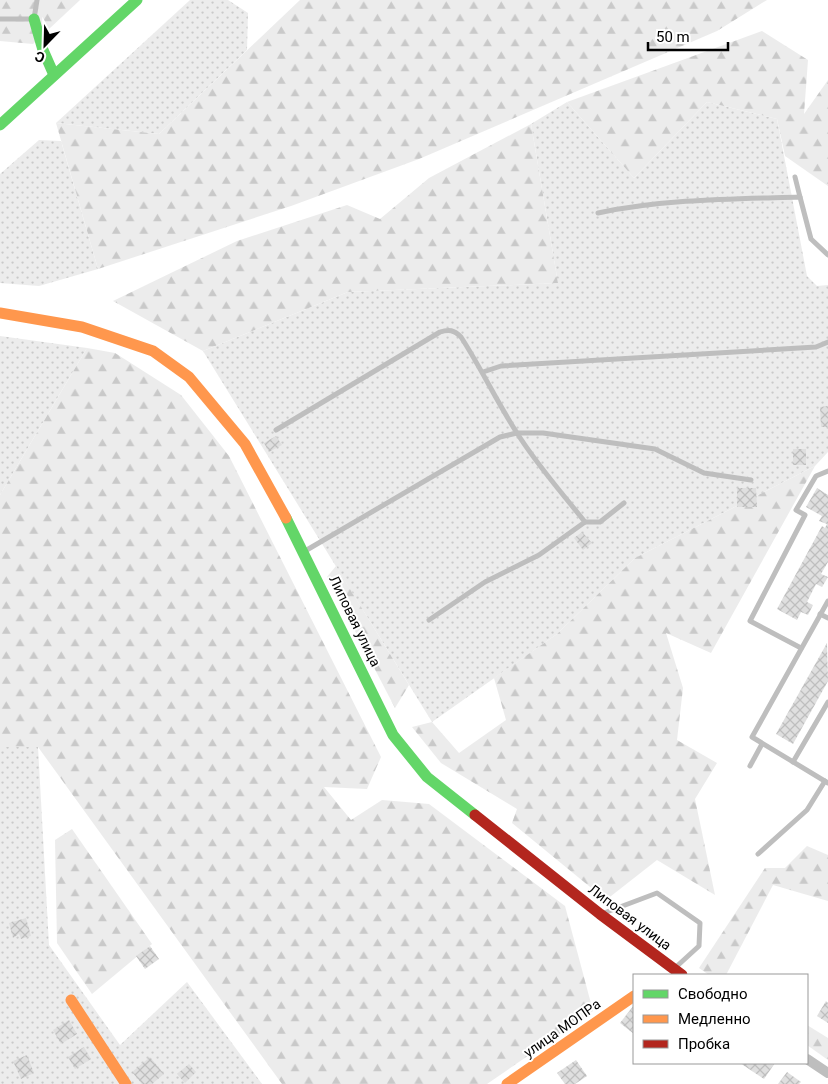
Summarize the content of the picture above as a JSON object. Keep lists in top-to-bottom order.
{
  "streets": {
    "street": ["Липовая улица", "улица МОПРа"]
  },
  "legend": ["Свободно", "Медленно", "Пробка"],
  "scale_bar": "50 m",
  "north": "bottom left"
}
